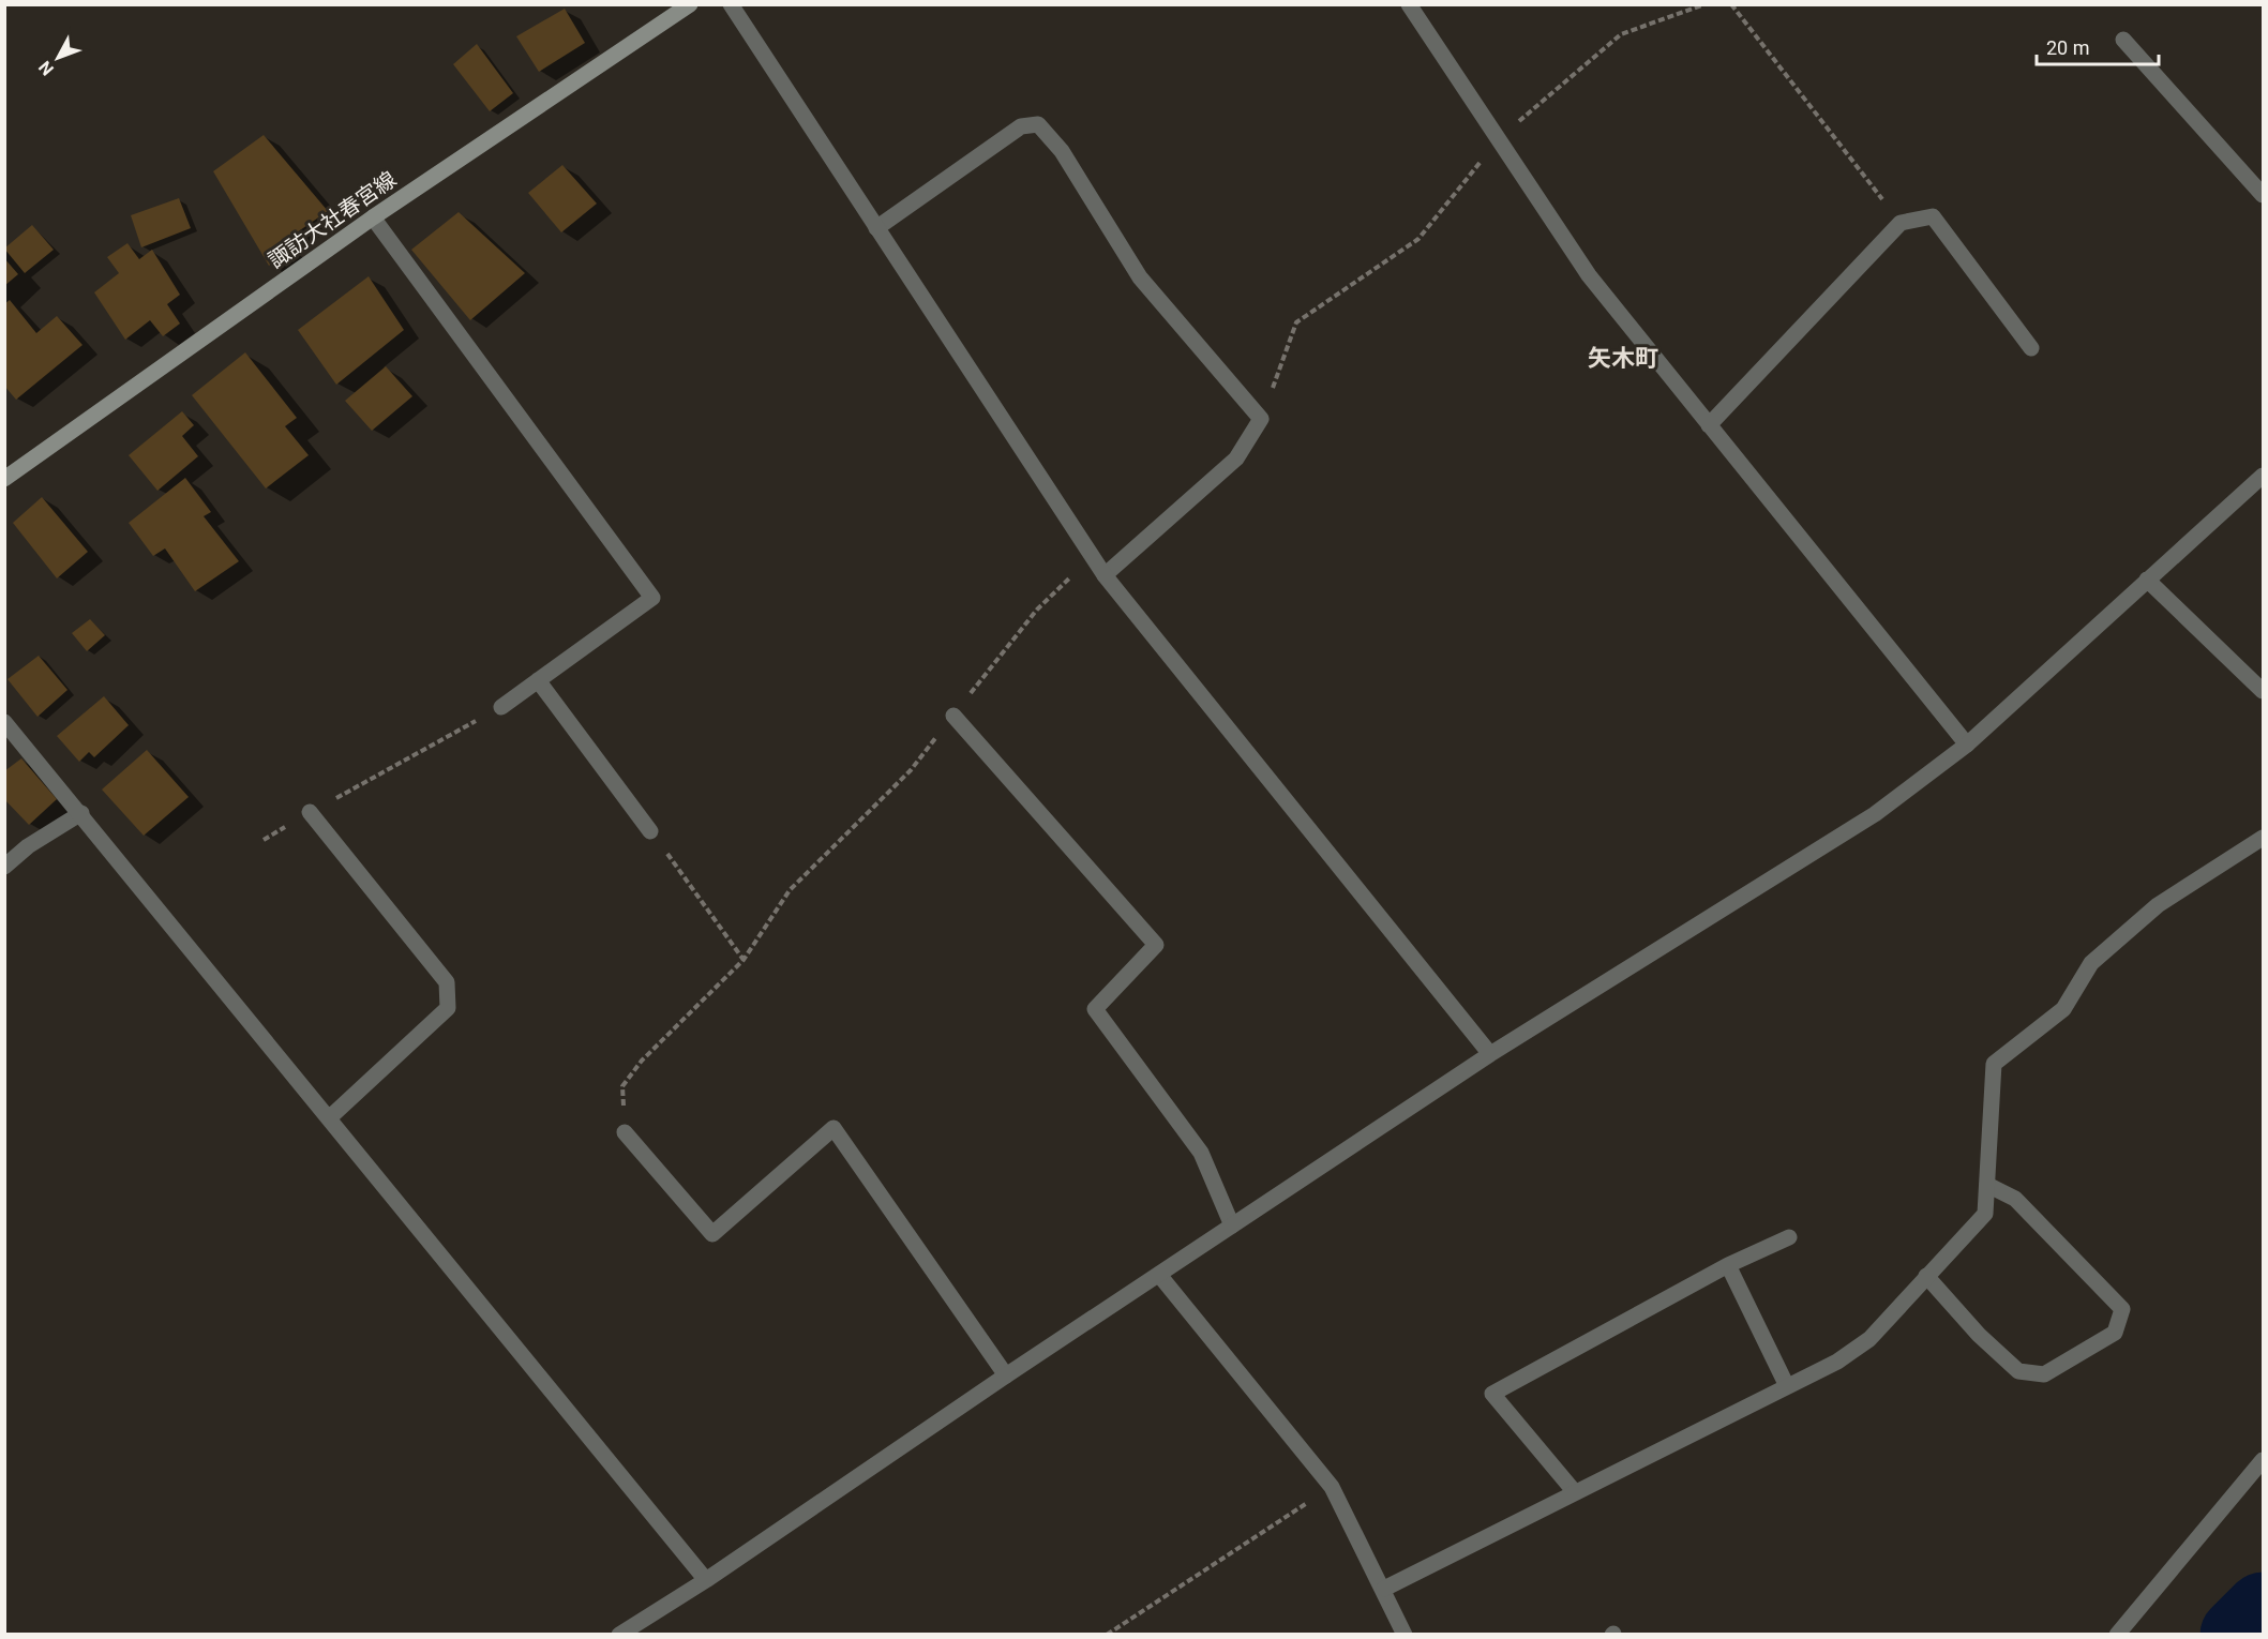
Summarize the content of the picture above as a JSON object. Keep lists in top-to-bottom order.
{
  "streets": {
    "main road": ["諏訪大社春宮線"]
  },
  "districts": ["矢木町"],
  "scale_bar": "20 m",
  "north": "bottom left"
}
